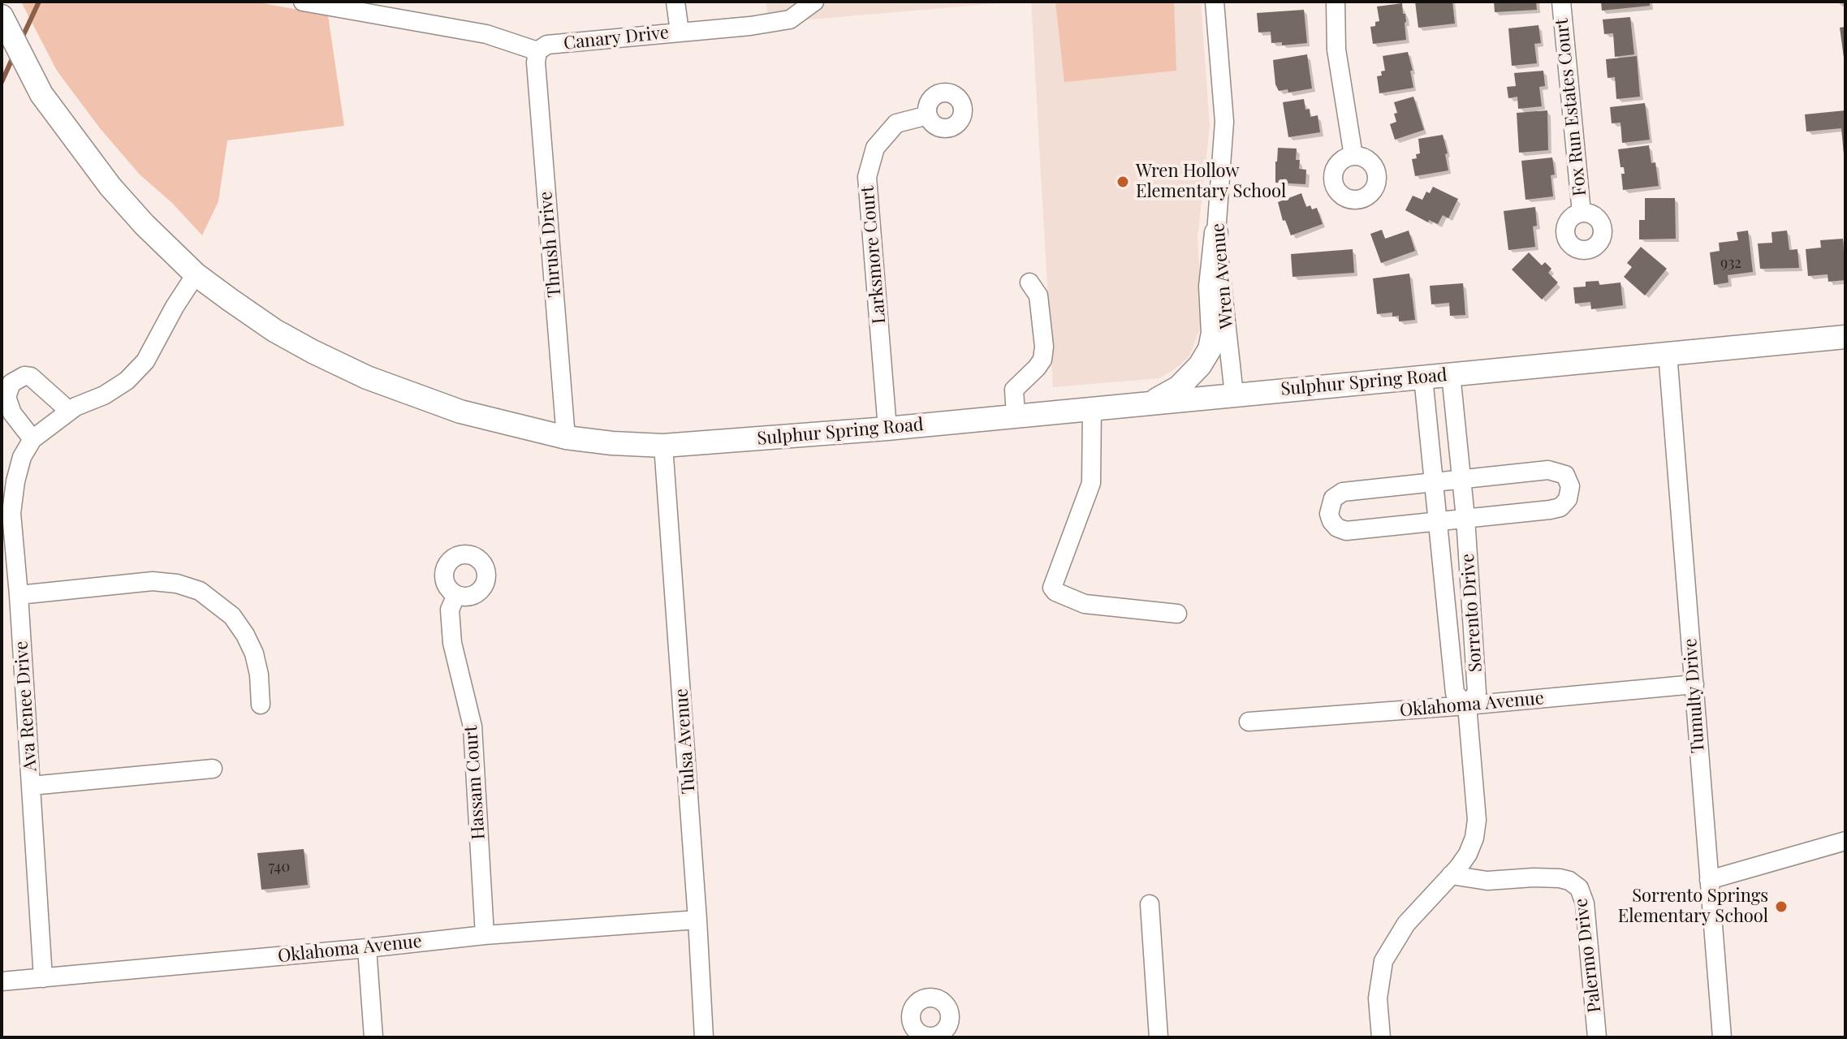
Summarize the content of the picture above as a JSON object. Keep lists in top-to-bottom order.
{
  "streets": {
    "main road": ["Sulphur Spring Road"],
    "street": [
      "Canary Drive",
      "Fox Run Estates Court",
      "Thrush Drive",
      "Larksmore Court",
      "Wren Avenue",
      "Sorrento Drive",
      "Tumulty Drive",
      "Oklahoma Avenue",
      "Ava Renee Drive",
      "Tulsa Avenue",
      "Hassam Court",
      "Palermo Drive"
    ]
  },
  "crossings": [
    ["Canary Drive", "Thrush Drive"],
    ["Thrush Drive", "Sulphur Spring Road"],
    ["Larksmore Court", "Sulphur Spring Road"],
    ["Wren Avenue", "Sulphur Spring Road"],
    ["Sulphur Spring Road", "Sorrento Drive"],
    ["Sulphur Spring Road", "Tumulty Drive"],
    ["Sulphur Spring Road", "Ava Renee Drive"],
    ["Sulphur Spring Road", "Tulsa Avenue"],
    ["Sorrento Drive", "Oklahoma Avenue"],
    ["Sorrento Drive", "Palermo Drive"],
    ["Tumulty Drive", "Oklahoma Avenue"],
    ["Oklahoma Avenue", "Ava Renee Drive"],
    ["Oklahoma Avenue", "Tulsa Avenue"],
    ["Oklahoma Avenue", "Hassam Court"]
  ],
  "places": ["Wren Hollow Elementary School", "Sorrento Springs Elementary School"],
  "house_numbers": ["932", "740"]
}
